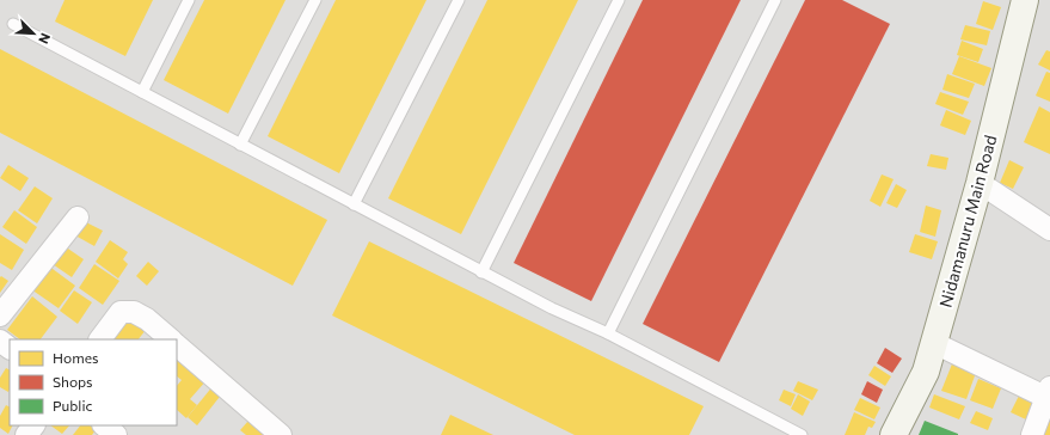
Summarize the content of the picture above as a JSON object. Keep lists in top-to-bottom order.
{
  "streets": {
    "main road": ["Nidamanuru Main Road"]
  },
  "legend": ["Homes", "Shops", "Public"],
  "north": "bottom right"
}
